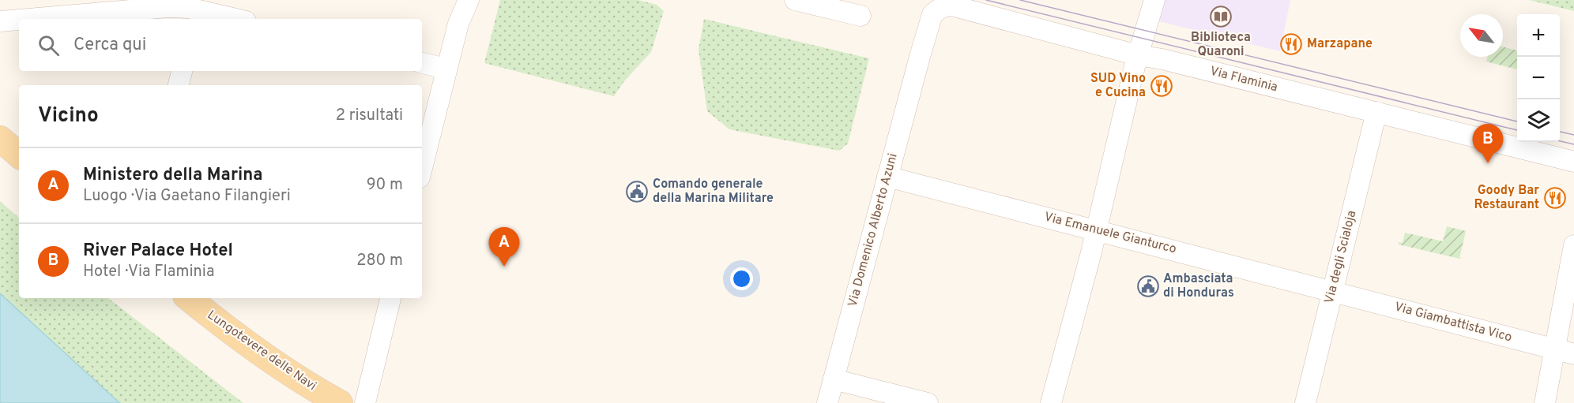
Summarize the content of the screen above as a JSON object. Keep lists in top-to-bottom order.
{
  "streets": {
    "main road": ["Lungotevere delle Navi"],
    "street": [
      "Via Flaminia",
      "Via Domenico Alberto Azuni",
      "Via Emanuele Gianturco",
      "Via degli Scialoja",
      "Via Giambattista Vico"
    ]
  },
  "crossings": [
    ["Via Flaminia", "Via Domenico Alberto Azuni"],
    ["Via Flaminia", "Via degli Scialoja"],
    ["Via Domenico Alberto Azuni", "Via Emanuele Gianturco"],
    ["Via Emanuele Gianturco", "Via degli Scialoja"],
    ["Via Emanuele Gianturco", "Via Giambattista Vico"],
    ["Via degli Scialoja", "Via Giambattista Vico"]
  ],
  "places": {
    "library": ["Biblioteca Quaroni"],
    "restaurant": ["Marzapane", "SUD Vino e Cucina", "Goody Bar Restaurant"],
    "public building": ["Comando generale della Marina Militare", "Ambasciata di Honduras"]
  },
  "north": "top left",
  "page": {
    "map_buttons": ["+", "−"],
    "search": "Cerca qui",
    "heading": ["Vicino", "2 risultati"],
    "pins": ["B", "A"],
    "list": [
      {
        "mark": "A",
        "name": "Ministero della Marina",
        "note": "Luogo · Via Gaetano Filangieri",
        "value": "90 m"
      },
      {
        "mark": "B",
        "name": "River Palace Hotel",
        "note": "Hotel · Via Flaminia",
        "value": "280 m"
      }
    ]
  }
}
